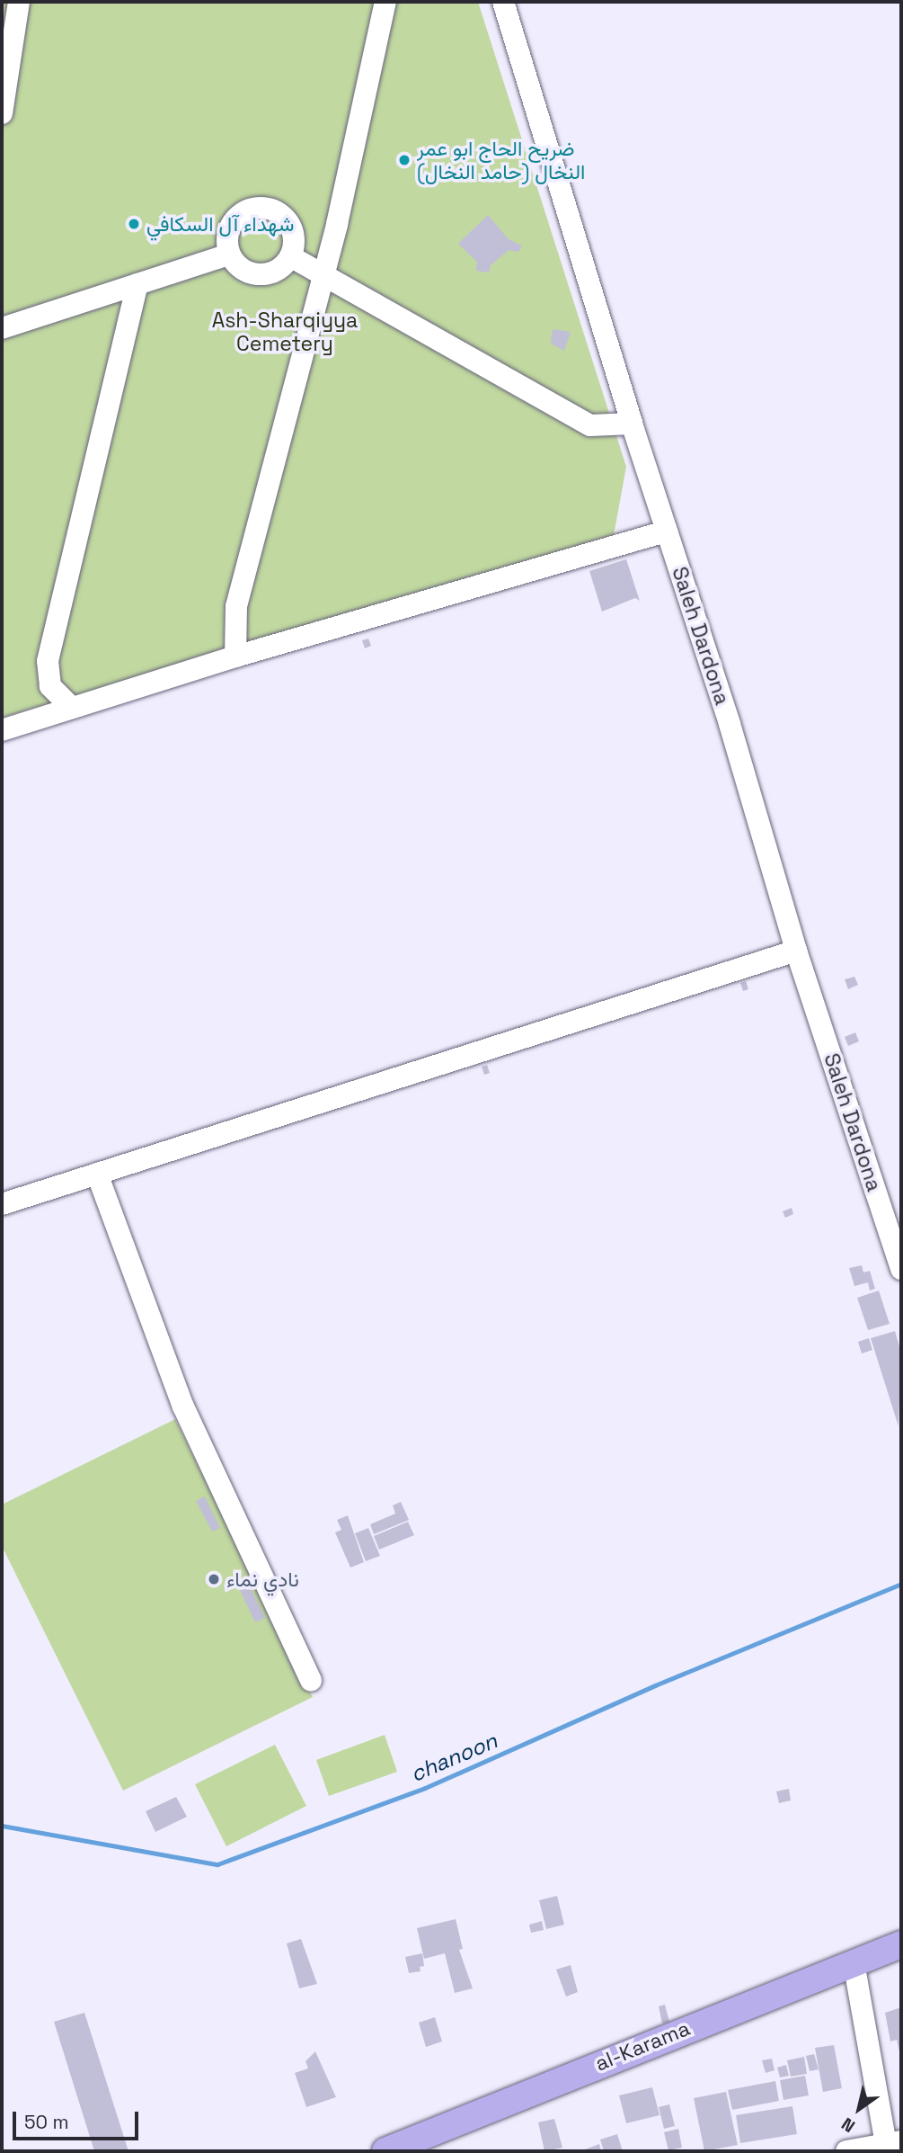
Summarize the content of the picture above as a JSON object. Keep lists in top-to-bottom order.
{
  "streets": {
    "main road": ["al-Karama"],
    "street": ["Saleh Dardona"]
  },
  "water": ["chanoon"],
  "parks": ["Ash-Sharqiyya Cemetery"],
  "places": ["ضريح الحاج ابو عمر النخال (حامد النخال)", "شهداء آل السكافي", "نادي نماء"],
  "scale_bar": "50 m",
  "north": "bottom left"
}
